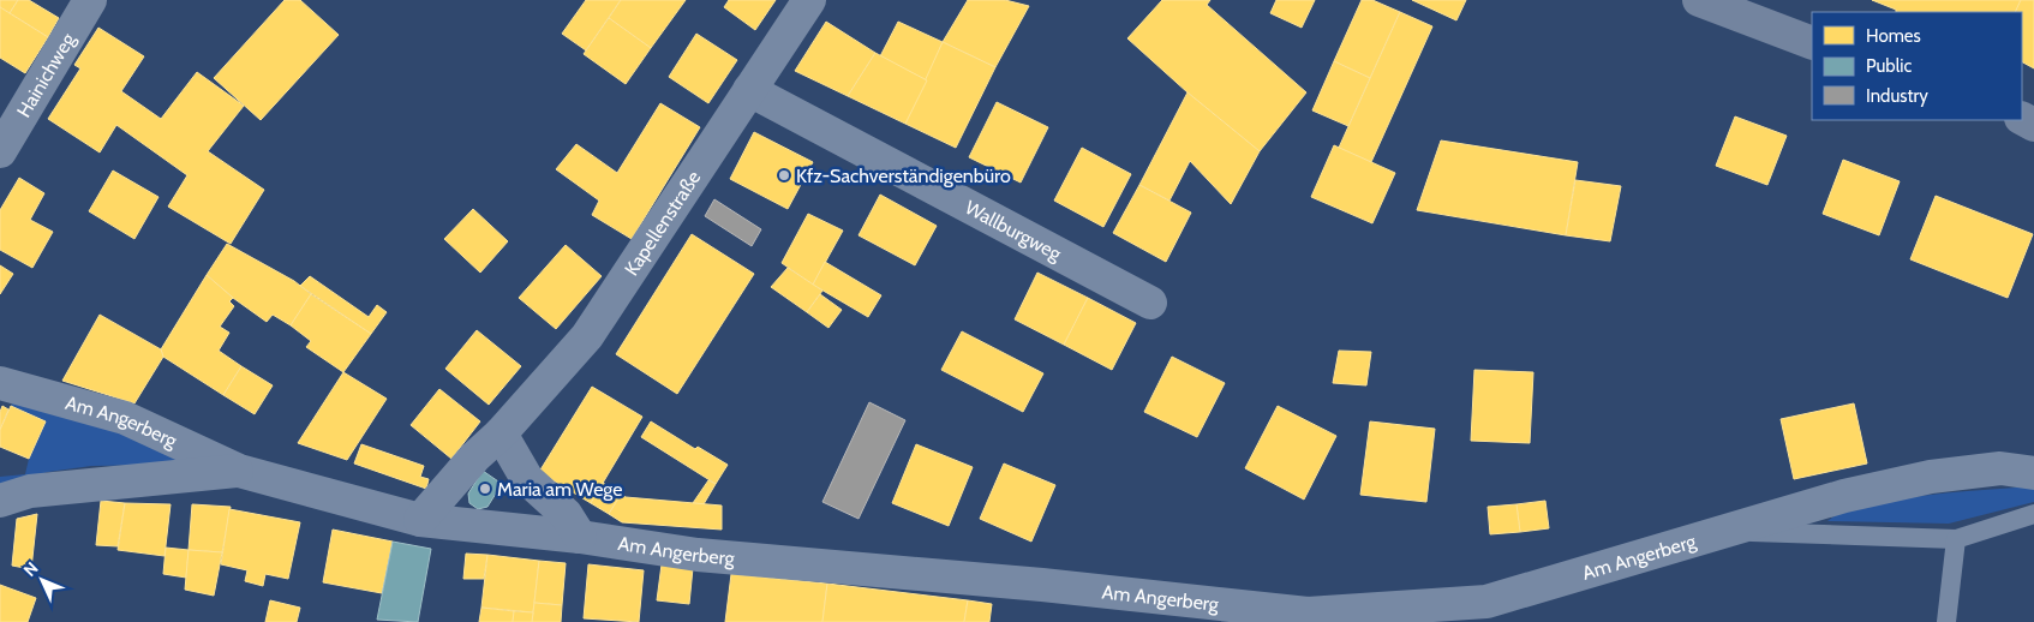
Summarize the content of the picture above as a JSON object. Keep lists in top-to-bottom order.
{
  "streets": {
    "street": [
      "Hainichweg",
      "Kapellenstraße",
      "Wallburgweg",
      "Am Angerberg"
    ]
  },
  "crossings": [
    ["Kapellenstraße", "Wallburgweg"],
    ["Kapellenstraße", "Am Angerberg"]
  ],
  "places": ["Kfz-Sachverständigenbüro", "Maria am Wege"],
  "legend": ["Homes", "Public", "Industry"],
  "north": "top left"
}
